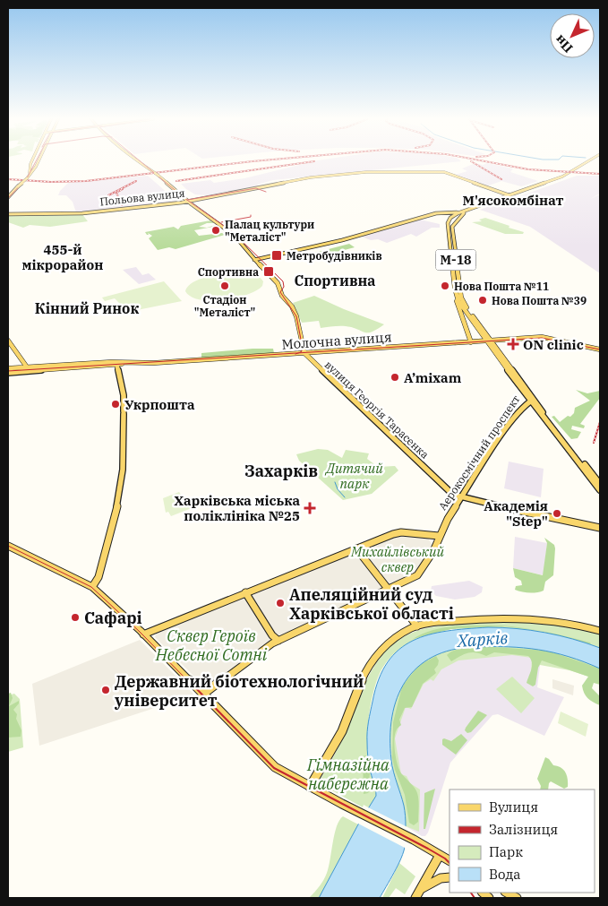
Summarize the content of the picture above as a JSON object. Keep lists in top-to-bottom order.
{
  "streets": {
    "main road": [
      "Польова вулиця",
      "М-18",
      "Молочна вулиця",
      "вулиця Георгія Тарасенка",
      "Аерокосмічний проспект"
    ]
  },
  "crossings": [
    ["Польова вулиця", "Аерокосмічний проспект"],
    ["М-18", "Аерокосмічний проспект"],
    ["Молочна вулиця", "вулиця Георгія Тарасенка"],
    ["Молочна вулиця", "Аерокосмічний проспект"],
    ["вулиця Георгія Тарасенка", "Аерокосмічний проспект"]
  ],
  "districts": [
    "М'ясокомбінат",
    "455-й мікрорайон",
    "Спортивна",
    "Кінний Ринок",
    "Захарків"
  ],
  "water": ["Харків"],
  "parks": [
    "Дитячий парк",
    "Михайлівський сквер",
    "Сквер Героїв Небесної Сотні",
    "Гімназійна набережна"
  ],
  "places": {
    "other": [
      "Палац культури \"Металіст\"",
      "Стадіон \"Металіст\"",
      "Нова Пошта №11",
      "Нова Пошта №39",
      "A’mixam",
      "Укрпошта",
      "Академія \"Step\"",
      "Апеляційний суд Харківської області",
      "Сафарі",
      "Державний біотехнологічний університет"
    ],
    "transit": ["Метробудівників", "Спортивна"],
    "health": ["ON clinic", "Харківська міська поліклініка №25"]
  },
  "legend": [
    "Вулиця",
    "Залізниця",
    "Парк",
    "Вода"
  ],
  "north": "bottom left"
}
